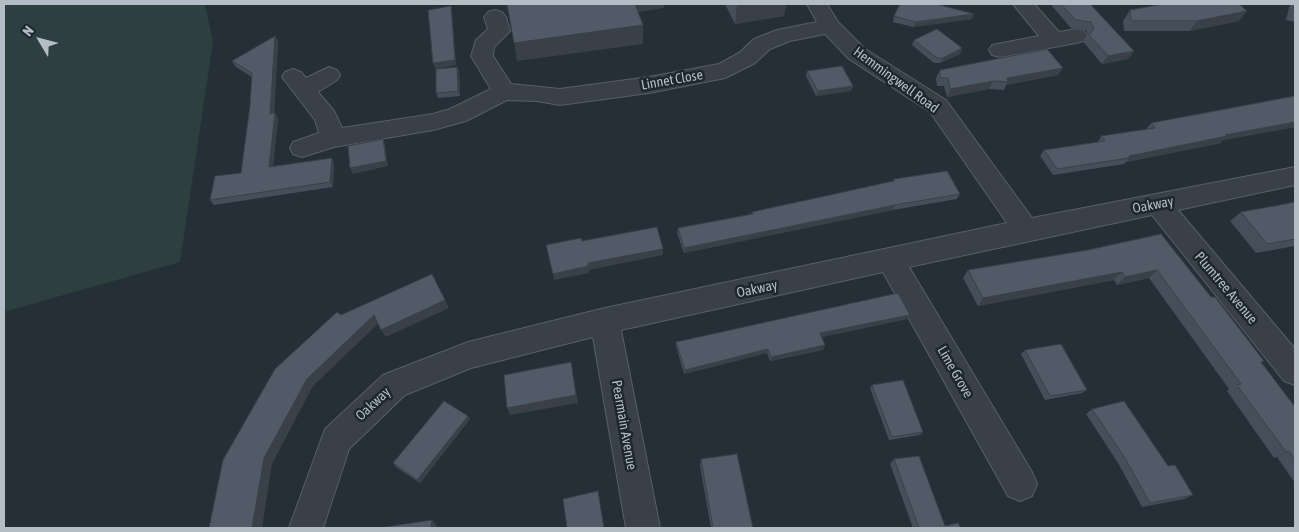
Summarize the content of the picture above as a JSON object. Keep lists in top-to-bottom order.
{
  "streets": {
    "street": [
      "Linnet Close",
      "Hemmingwell Road",
      "Oakway",
      "Plumtree Avenue",
      "Lime Grove",
      "Pearmain Avenue"
    ]
  },
  "crossings": [
    ["Linnet Close", "Hemmingwell Road"],
    ["Hemmingwell Road", "Oakway"],
    ["Oakway", "Plumtree Avenue"],
    ["Oakway", "Lime Grove"],
    ["Oakway", "Pearmain Avenue"]
  ],
  "north": "top left"
}
